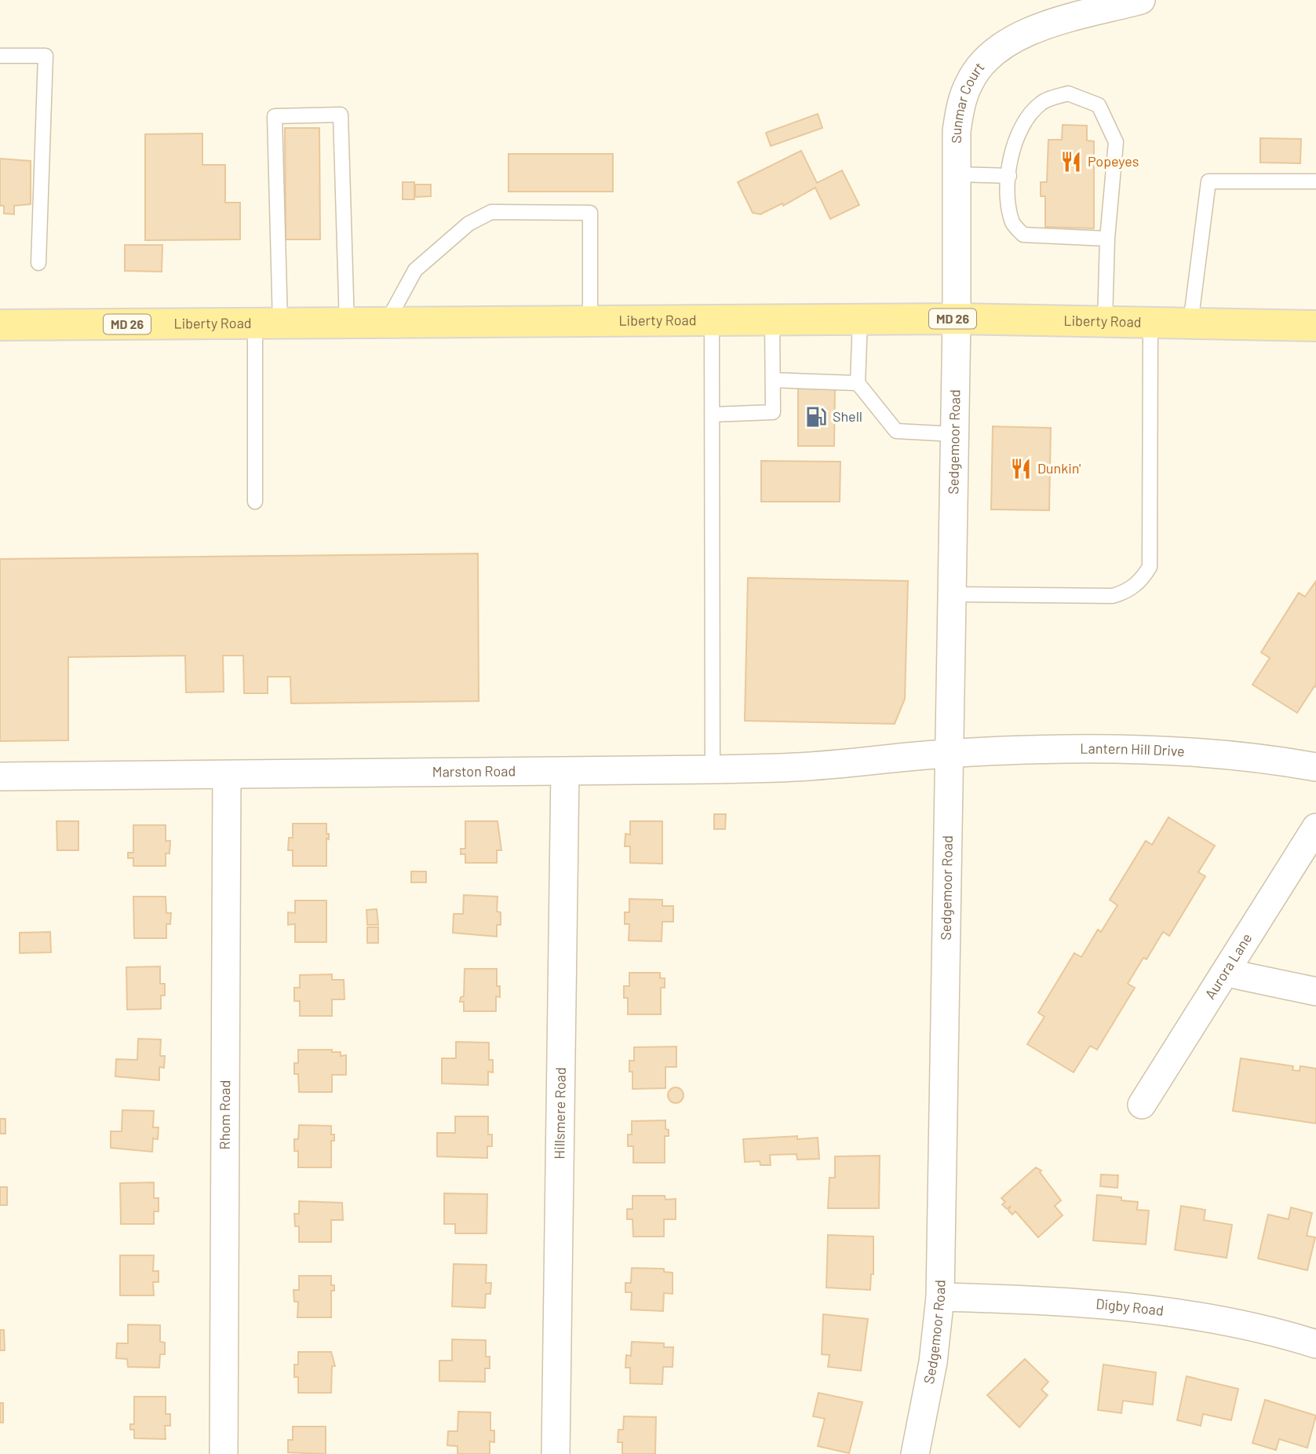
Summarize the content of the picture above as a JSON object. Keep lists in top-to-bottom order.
{
  "streets": {
    "main road": ["MD 26", "Liberty Road"],
    "street": [
      "Sunmar Court",
      "Sedgemoor Road",
      "Lantern Hill Drive",
      "Marston Road",
      "Aurora Lane",
      "Hillsmere Road",
      "Rhom Road",
      "Digby Road"
    ]
  },
  "crossings": [
    ["Sunmar Court", "Liberty Road"],
    ["Sunmar Court", "Sedgemoor Road"],
    ["Liberty Road", "Sedgemoor Road"],
    ["Sedgemoor Road", "Lantern Hill Drive"],
    ["Sedgemoor Road", "Marston Road"],
    ["Sedgemoor Road", "Digby Road"],
    ["Lantern Hill Drive", "Marston Road"],
    ["Marston Road", "Hillsmere Road"],
    ["Marston Road", "Rhom Road"]
  ],
  "places": {
    "restaurant": ["Popeyes", "Dunkin'"],
    "fuel station": ["Shell"]
  }
}
